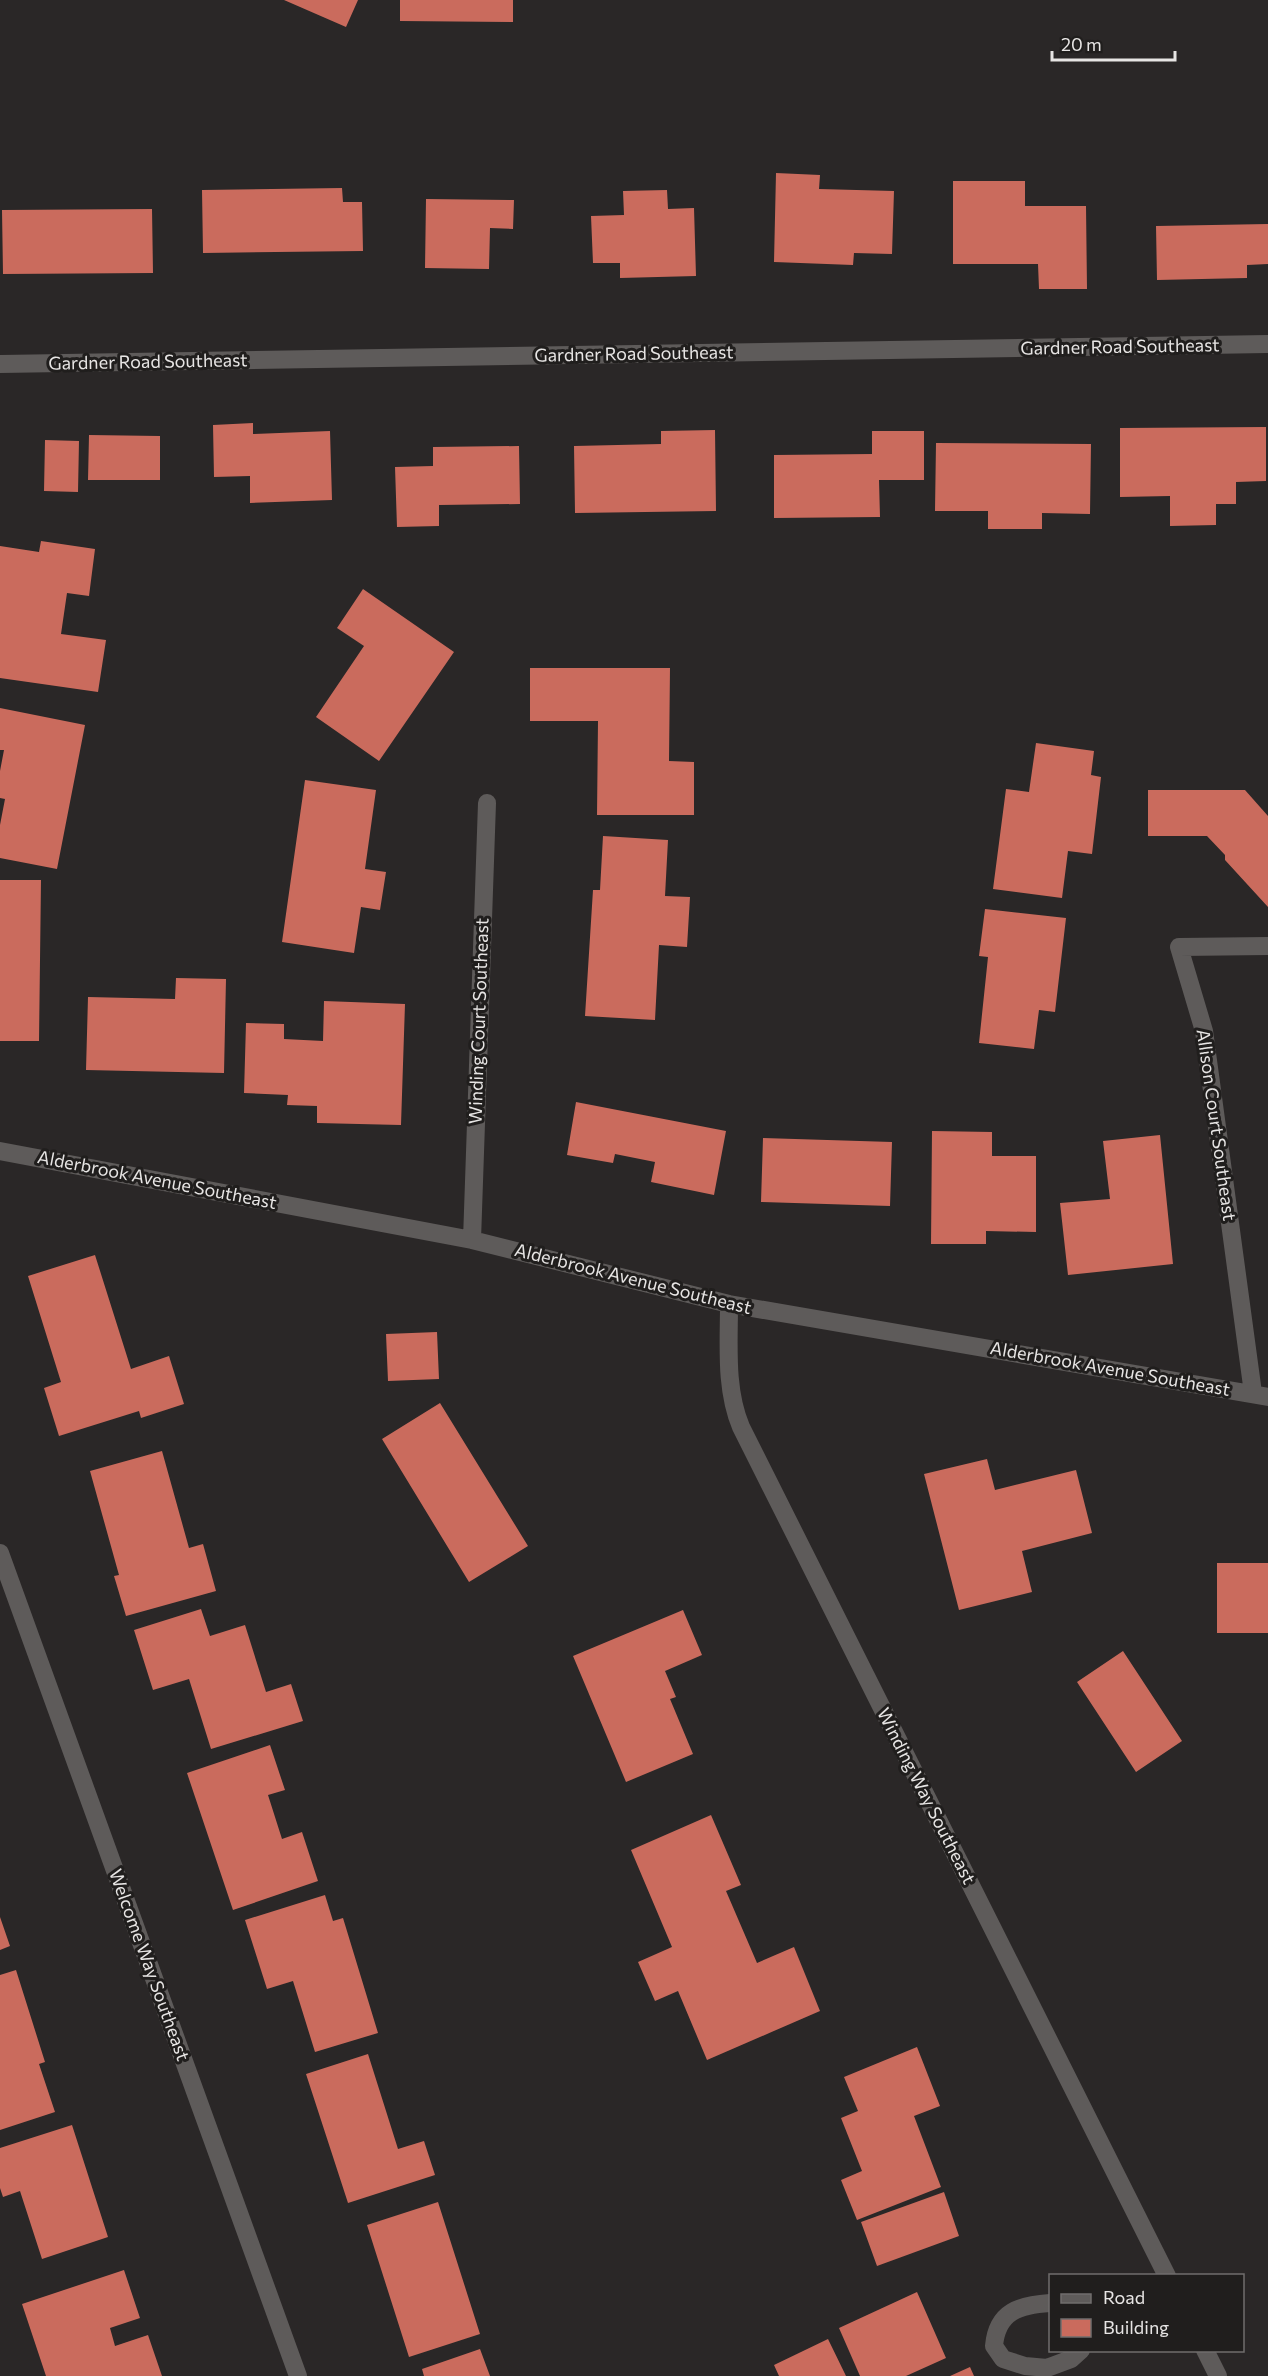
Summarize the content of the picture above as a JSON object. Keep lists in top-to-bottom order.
{
  "streets": {
    "street": [
      "Gardner Road Southeast",
      "Winding Court Southeast",
      "Allison Court Southeast",
      "Alderbrook Avenue Southeast",
      "Winding Way Southeast",
      "Welcome Way Southeast"
    ]
  },
  "crossings": [
    ["Winding Court Southeast", "Alderbrook Avenue Southeast"],
    ["Allison Court Southeast", "Alderbrook Avenue Southeast"],
    ["Alderbrook Avenue Southeast", "Winding Way Southeast"]
  ],
  "legend": ["Road", "Building"],
  "scale_bar": "20 m"
}
